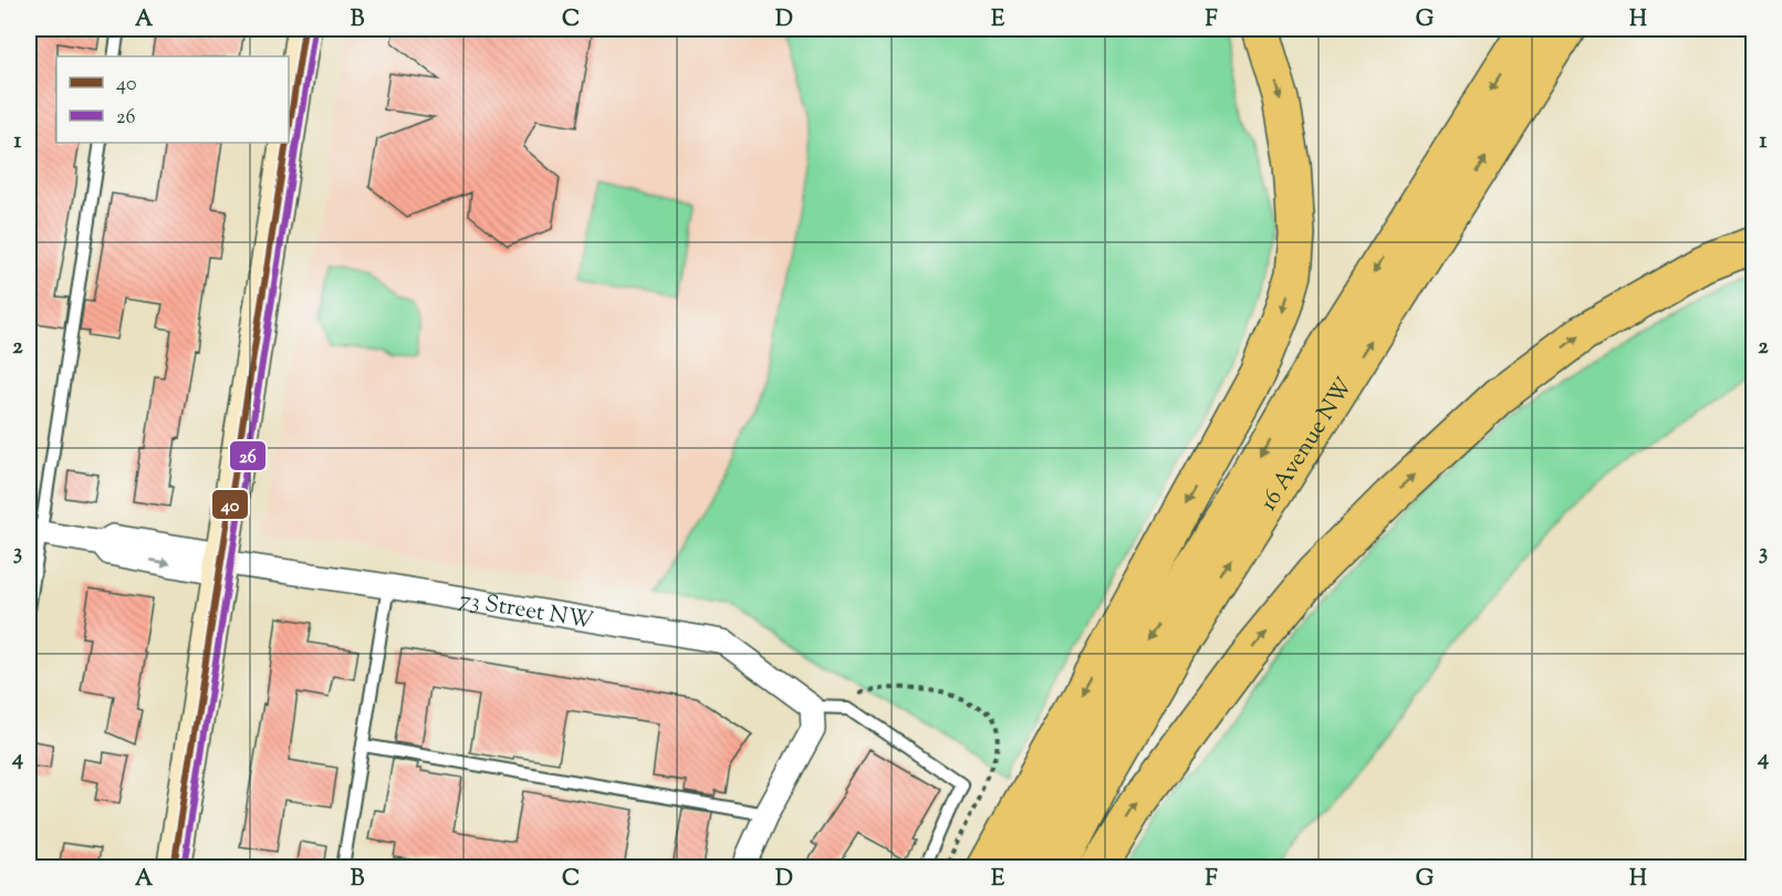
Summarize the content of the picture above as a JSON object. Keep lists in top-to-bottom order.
{
  "streets": {
    "highway": ["16 Avenue NW"],
    "street": ["73 Street NW"]
  },
  "lines": ["transit line 40", "transit line 26"],
  "legend": ["40", "26"],
  "grid": {
    "columns": [
      "A",
      "B",
      "C",
      "D",
      "E",
      "F",
      "G",
      "H"
    ],
    "rows": [
      "1",
      "2",
      "3",
      "4"
    ]
  }
}
